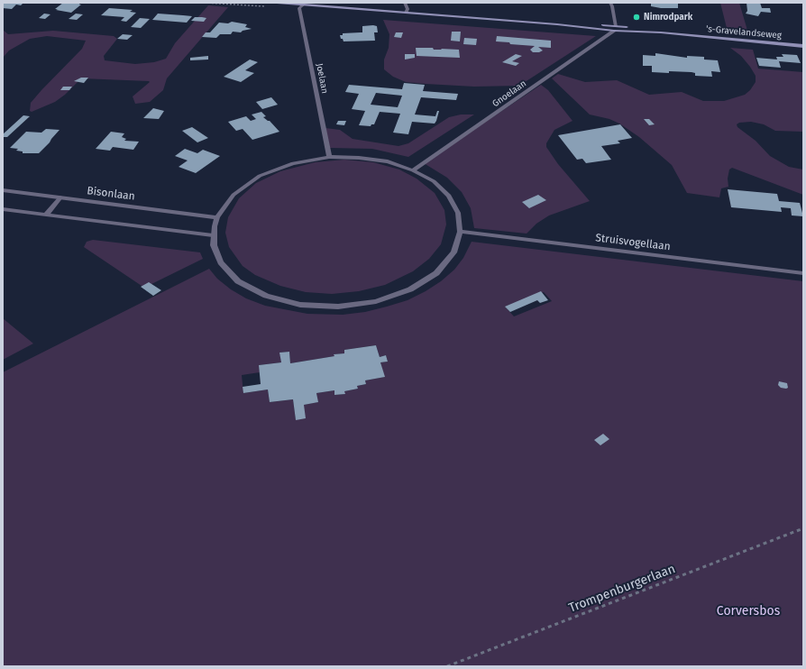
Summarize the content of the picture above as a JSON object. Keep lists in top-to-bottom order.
{
  "streets": {
    "street": [
      "'s-Gravelandseweg",
      "Joelaan",
      "Gnoelaan",
      "Bisonlaan",
      "Struisvogellaan"
    ],
    "path": ["Trompenburgerlaan"]
  },
  "crossings": [
    ["'s-Gravelandseweg", "Joelaan"],
    ["'s-Gravelandseweg", "Gnoelaan"]
  ],
  "parks": ["Corversbos"],
  "places": ["Nimrodpark"]
}
